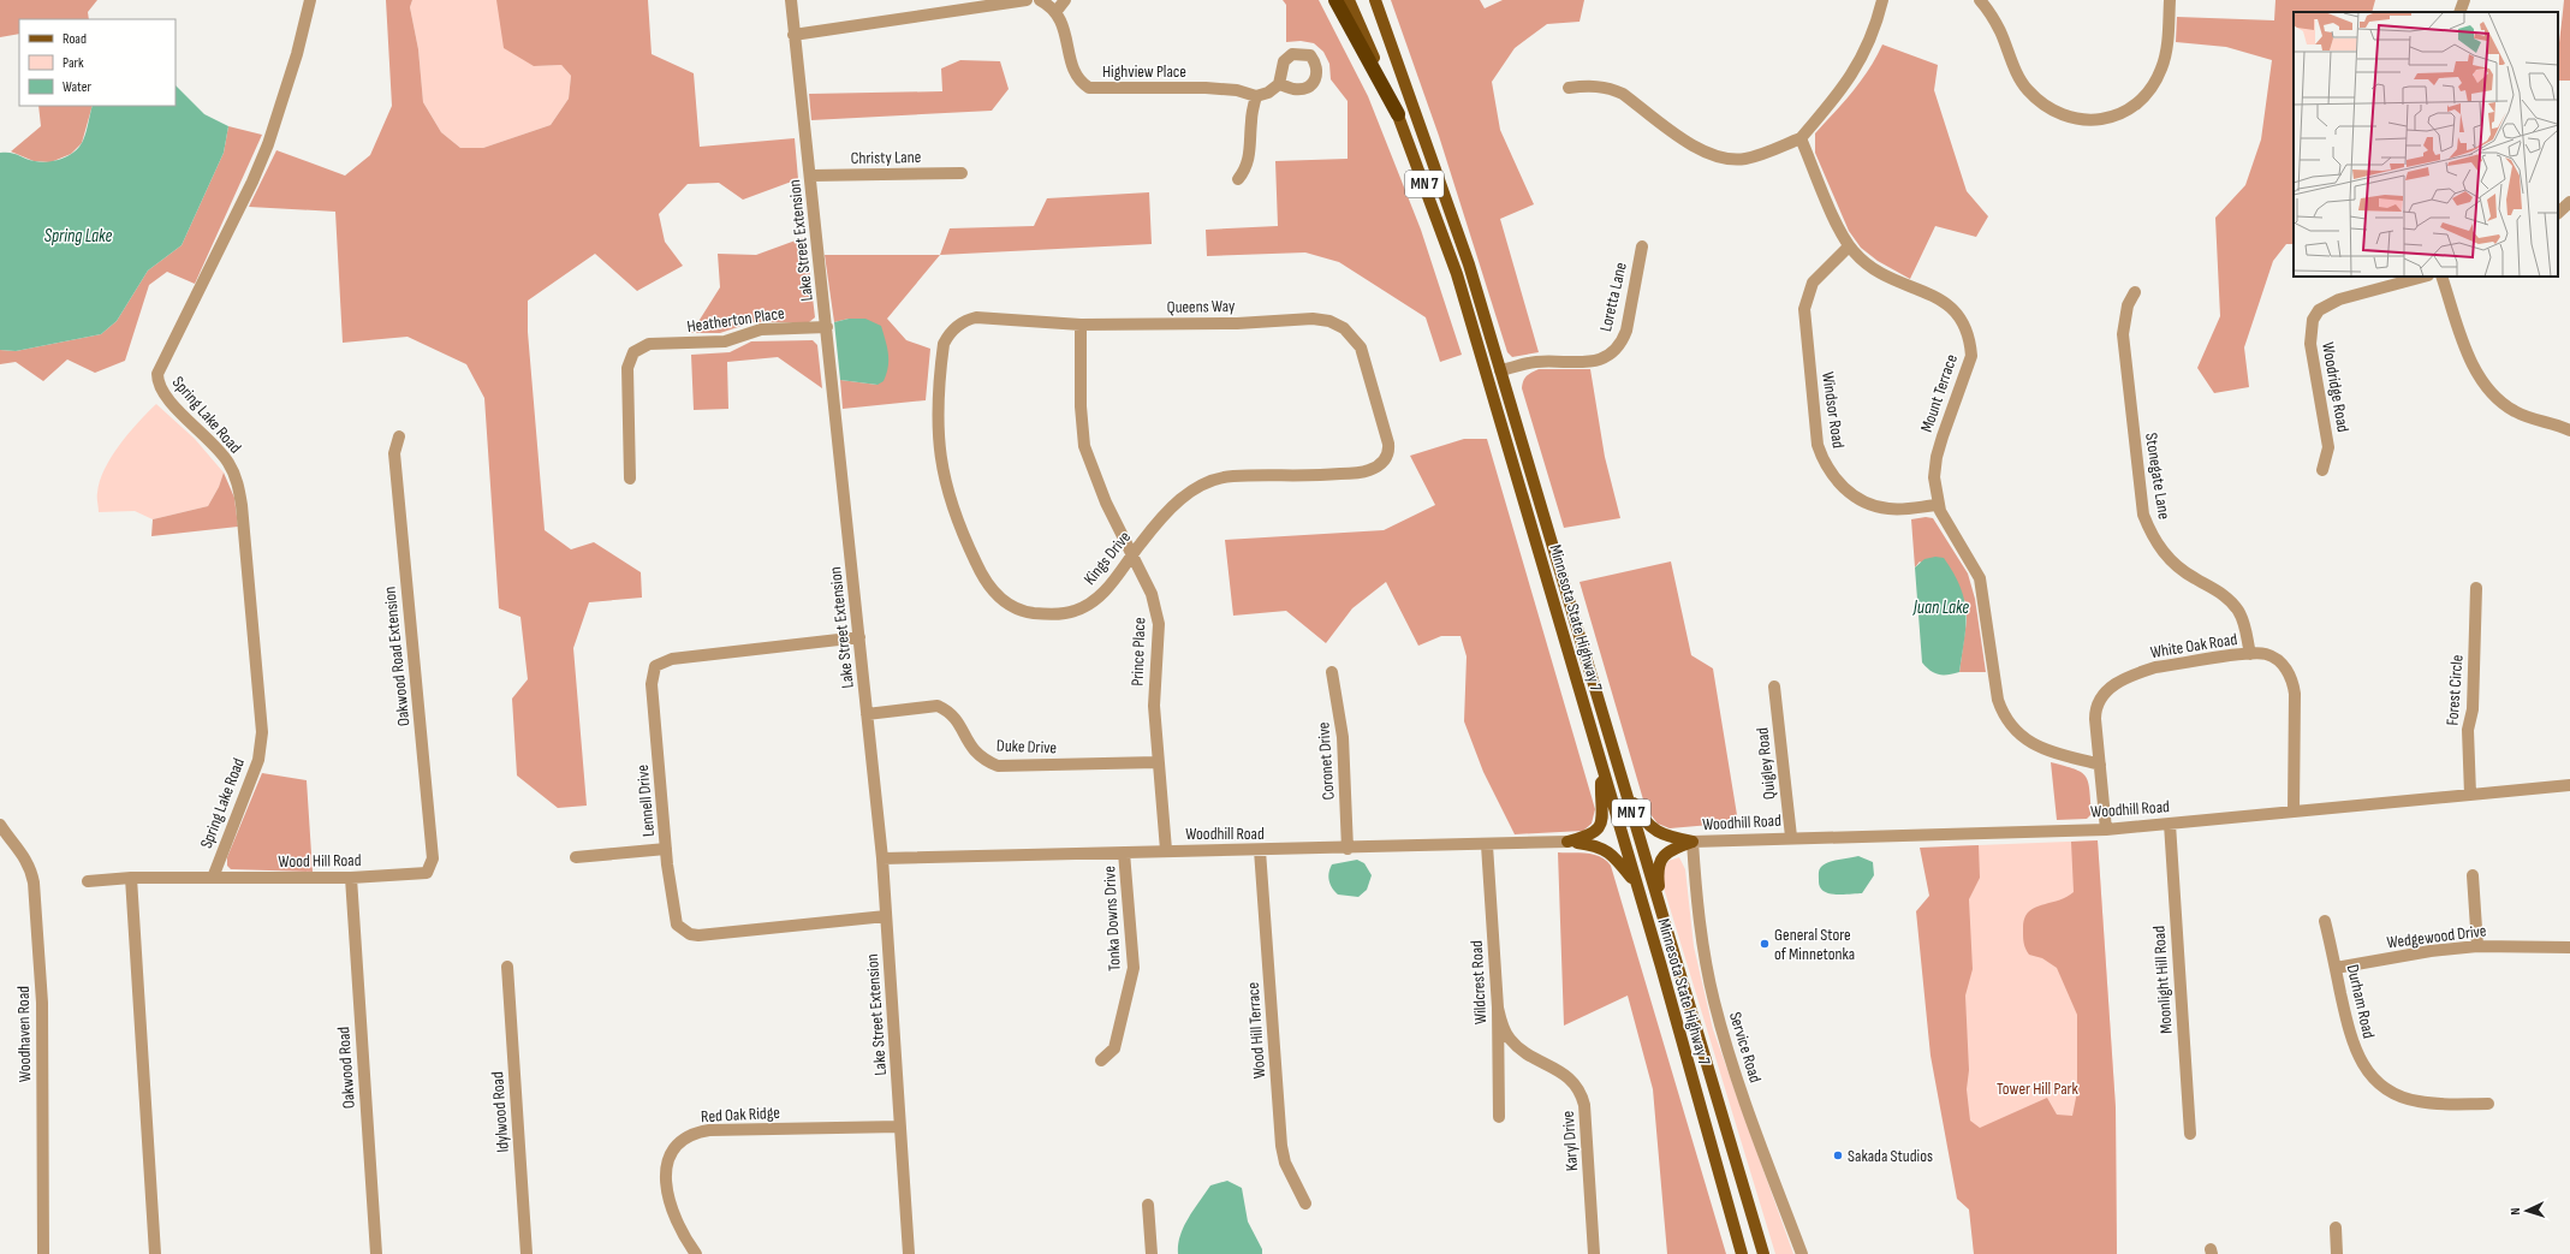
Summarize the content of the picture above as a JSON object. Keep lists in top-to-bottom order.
{
  "streets": {
    "main road": ["MN 7", "Minnesota State Highway 7"],
    "street": [
      "Highview Place",
      "Christy Lane",
      "Lake Street Extension",
      "Loretta Lane",
      "Queens Way",
      "Heatherton Place",
      "Woodridge Road",
      "Mount Terrace",
      "Windsor Road",
      "Spring Lake Road",
      "Stonegate Lane",
      "Kings Drive",
      "White Oak Road",
      "Prince Place",
      "Oakwood Road Extension",
      "Forest Circle",
      "Duke Drive",
      "Coronet Drive",
      "Quigley Road",
      "Lennell Drive",
      "Woodhill Road",
      "Wood Hill Road",
      "Tonka Downs Drive",
      "Wedgewood Drive",
      "Moonlight Hill Road",
      "Wildcrest Road",
      "Durham Road",
      "Wood Hill Terrace",
      "Woodhaven Road",
      "Service Road",
      "Oakwood Road",
      "Idylwood Road",
      "Red Oak Ridge",
      "Karyl Drive"
    ]
  },
  "crossings": [
    ["Christy Lane", "Lake Street Extension"],
    ["Lake Street Extension", "Heatherton Place"],
    ["Lake Street Extension", "Duke Drive"],
    ["Lake Street Extension", "Lennell Drive"],
    ["Lake Street Extension", "Woodhill Road"],
    ["Lake Street Extension", "Red Oak Ridge"],
    ["Loretta Lane", "Minnesota State Highway 7"],
    ["Queens Way", "Kings Drive"],
    ["Queens Way", "Prince Place"],
    ["Mount Terrace", "Windsor Road"],
    ["Mount Terrace", "White Oak Road"],
    ["Spring Lake Road", "Wood Hill Road"],
    ["Stonegate Lane", "White Oak Road"],
    ["Kings Drive", "Prince Place"],
    ["White Oak Road", "Woodhill Road"],
    ["Prince Place", "Duke Drive"],
    ["Prince Place", "Woodhill Road"],
    ["Oakwood Road Extension", "Wood Hill Road"],
    ["Forest Circle", "Woodhill Road"],
    ["Coronet Drive", "Woodhill Road"],
    ["Quigley Road", "Woodhill Road"],
    ["Woodhill Road", "Tonka Downs Drive"],
    ["Woodhill Road", "Moonlight Hill Road"],
    ["Woodhill Road", "Wildcrest Road"],
    ["Woodhill Road", "Wood Hill Terrace"],
    ["Woodhill Road", "Service Road"],
    ["Wood Hill Road", "Oakwood Road"],
    ["Wedgewood Drive", "Durham Road"],
    ["Wildcrest Road", "Karyl Drive"]
  ],
  "water": ["Spring Lake", "Juan Lake"],
  "parks": ["Tower Hill Park"],
  "places": ["General Store of Minnetonka", "Sakada Studios"],
  "legend": ["Road", "Park", "Water"],
  "north": "left"
}
